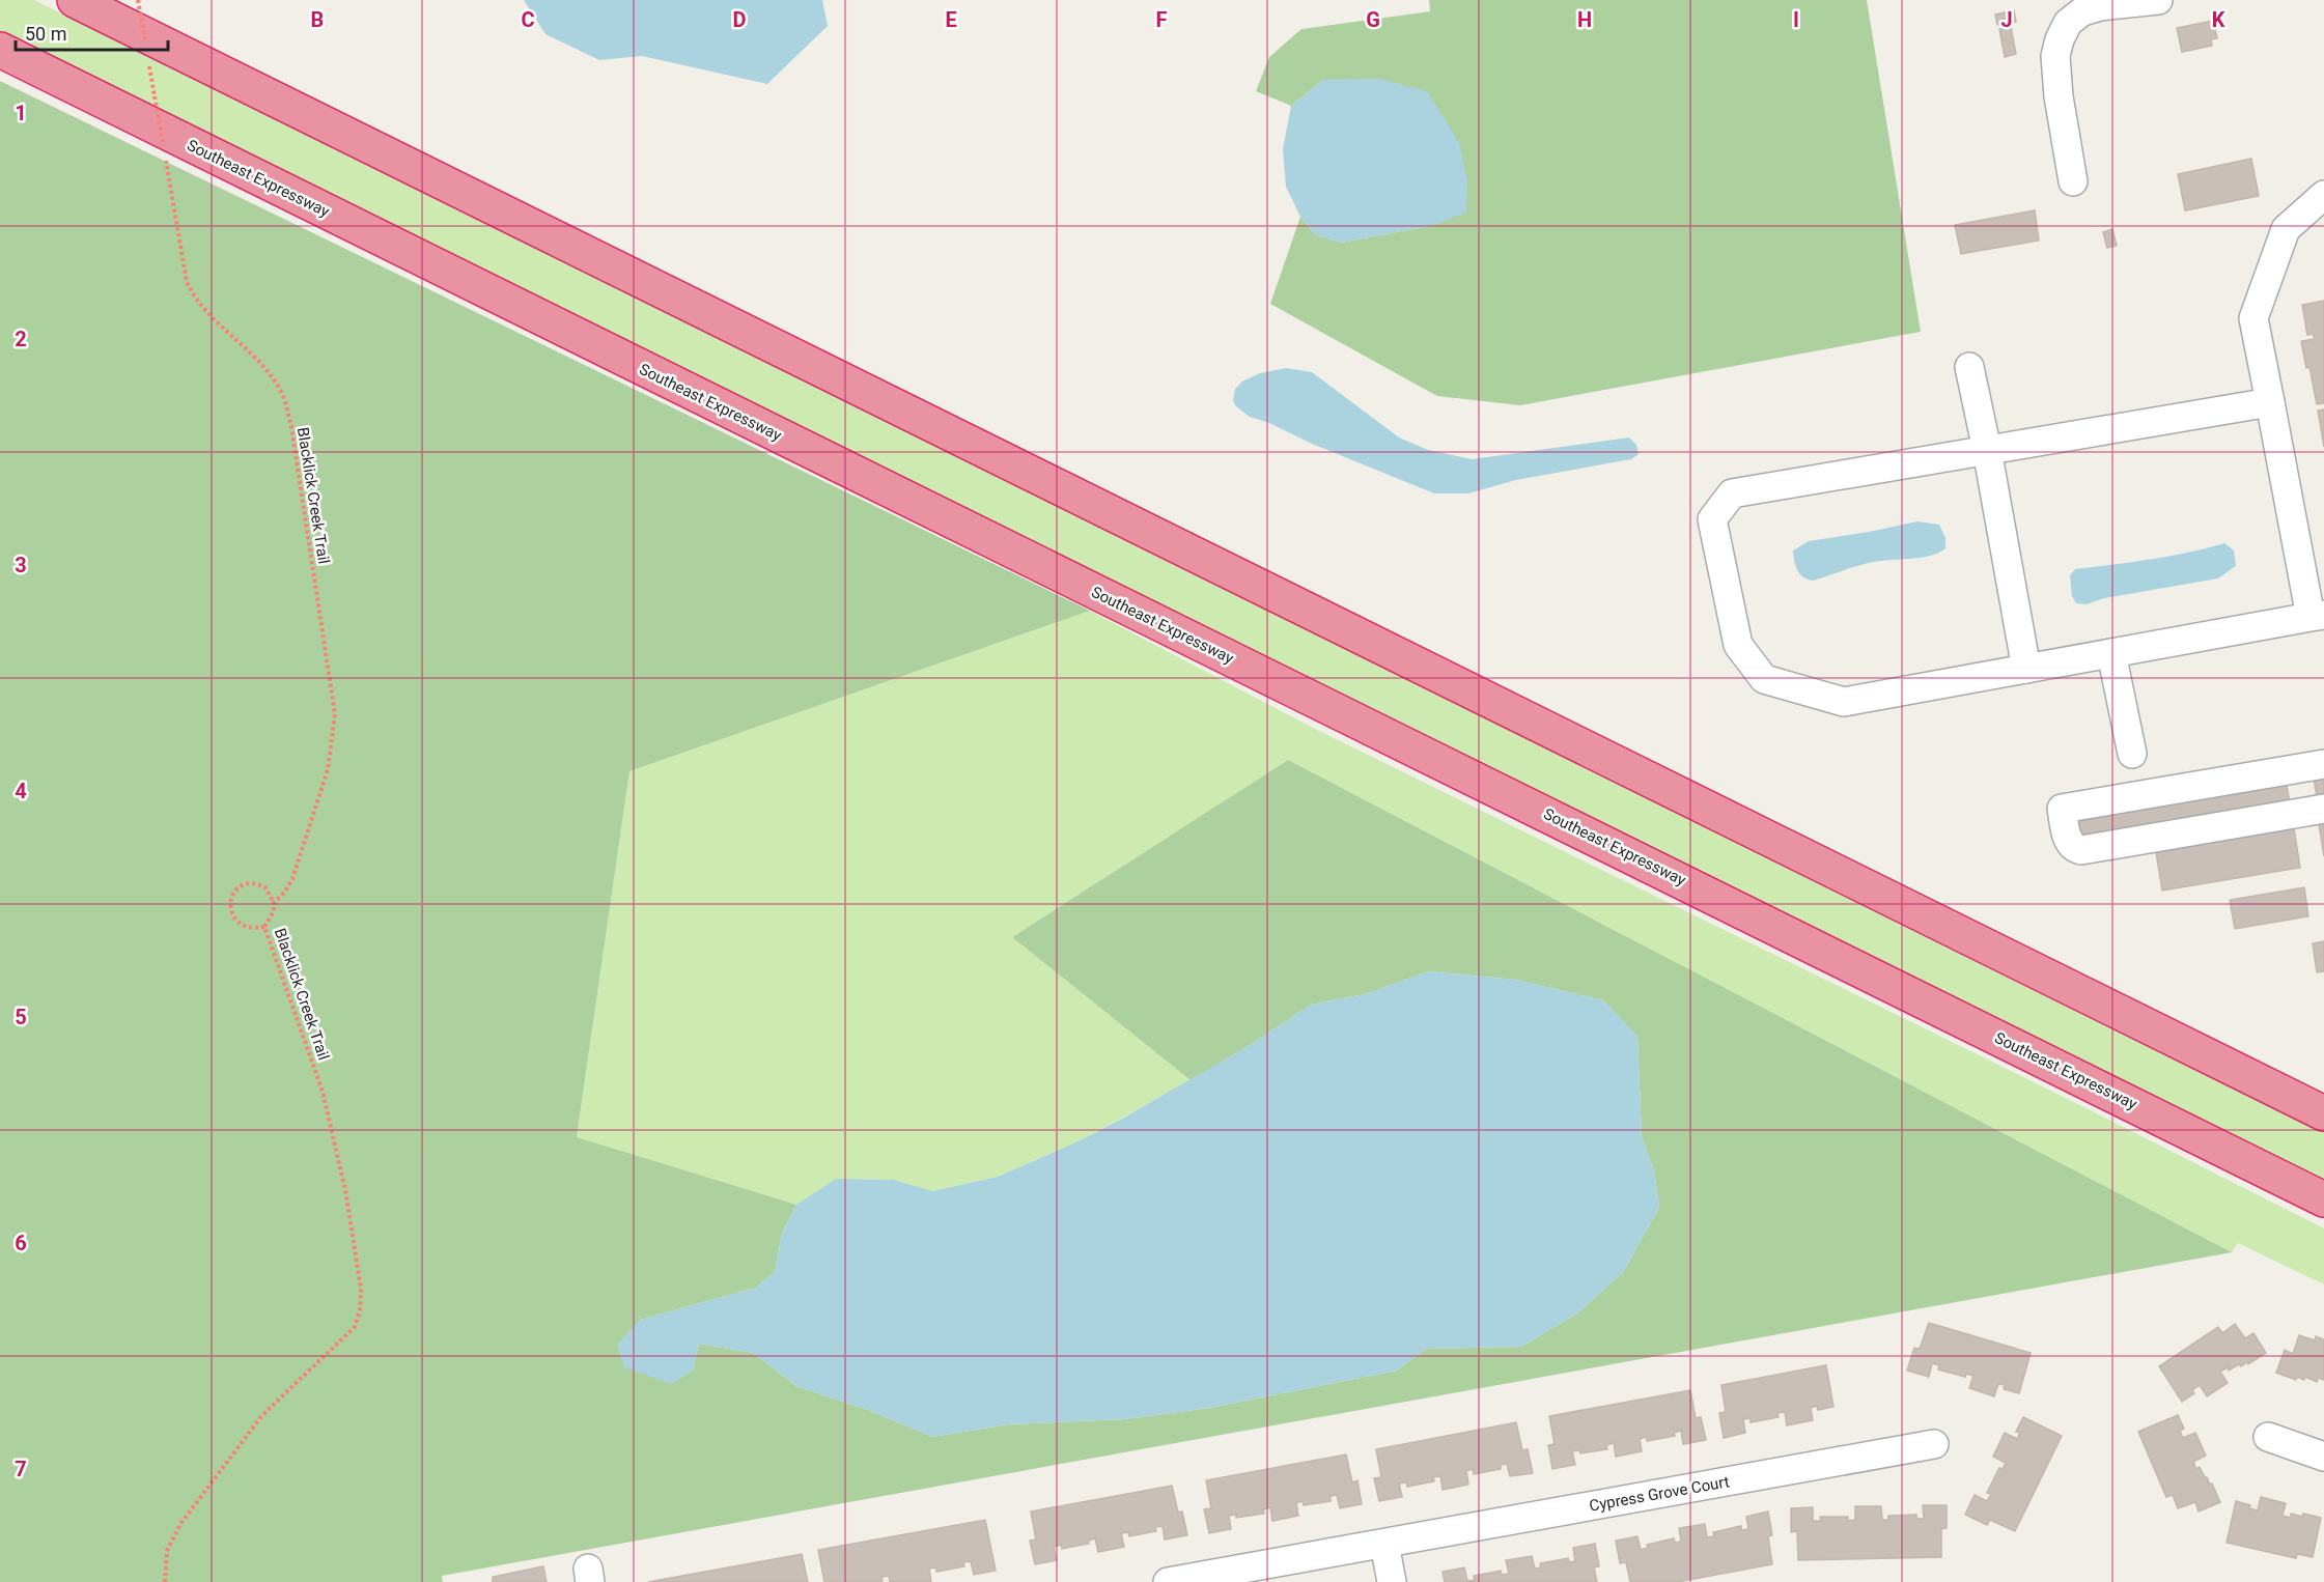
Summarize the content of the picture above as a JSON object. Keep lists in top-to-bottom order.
{
  "streets": {
    "highway": ["Southeast Expressway"],
    "street": ["Cypress Grove Court"],
    "path": ["Blacklick Creek Trail"]
  },
  "scale_bar": "50 m",
  "grid": {
    "columns": [
      "B",
      "C",
      "D",
      "E",
      "F",
      "G",
      "H",
      "I",
      "J",
      "K"
    ],
    "rows": [
      "1",
      "2",
      "3",
      "4",
      "5",
      "6",
      "7"
    ]
  }
}
